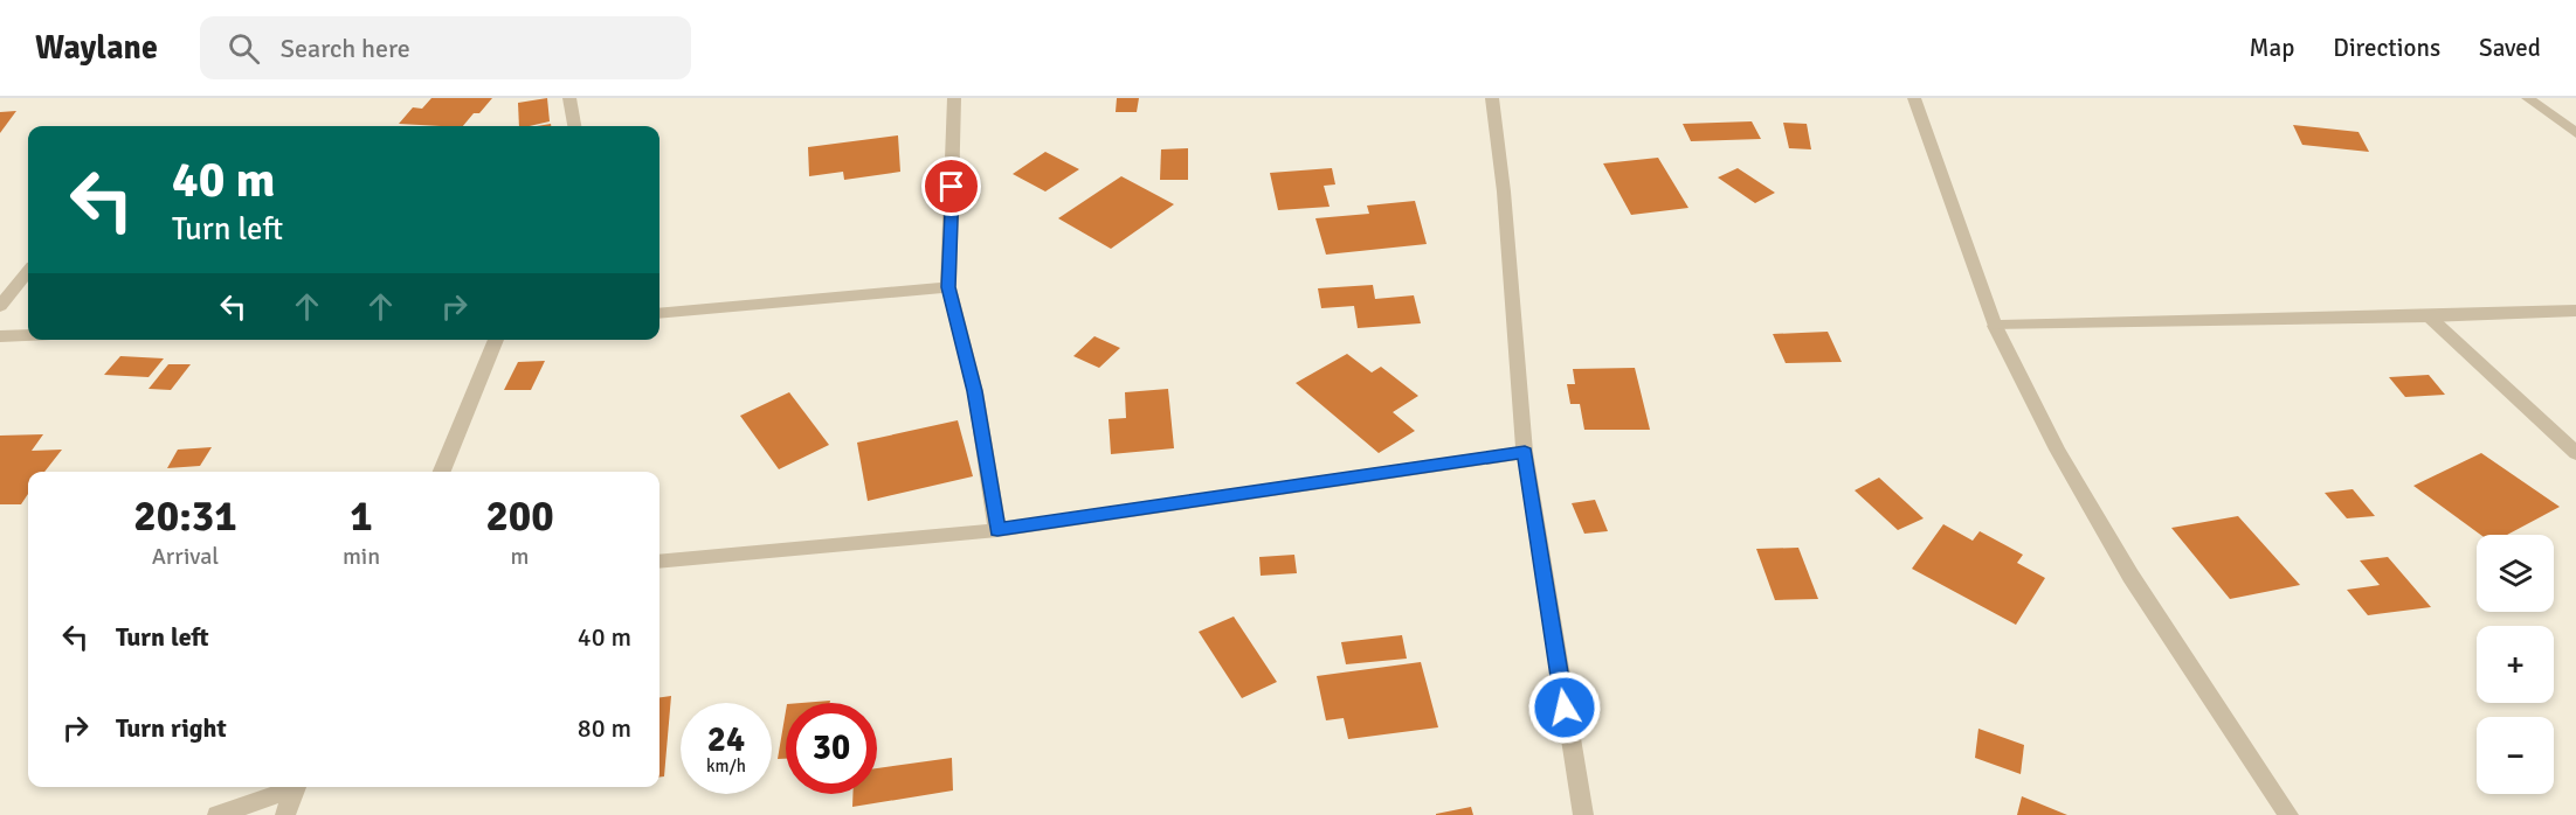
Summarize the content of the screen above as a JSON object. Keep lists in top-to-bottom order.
{
  "page": {
    "header": "Waylane",
    "search": "Search here",
    "nav": ["Map", "Directions", "Saved"],
    "turn": ["40 m", "Turn left"],
    "eta": [
      "20:31",
      "Arrival",
      "1",
      "min",
      "200",
      "m"
    ],
    "map_buttons": ["+", "−"],
    "list": [
      {
        "name": "Turn left",
        "value": "40 m"
      },
      {
        "name": "Turn right",
        "value": "80 m"
      }
    ],
    "speed": "24 km/h",
    "limit": "30"
  }
}
